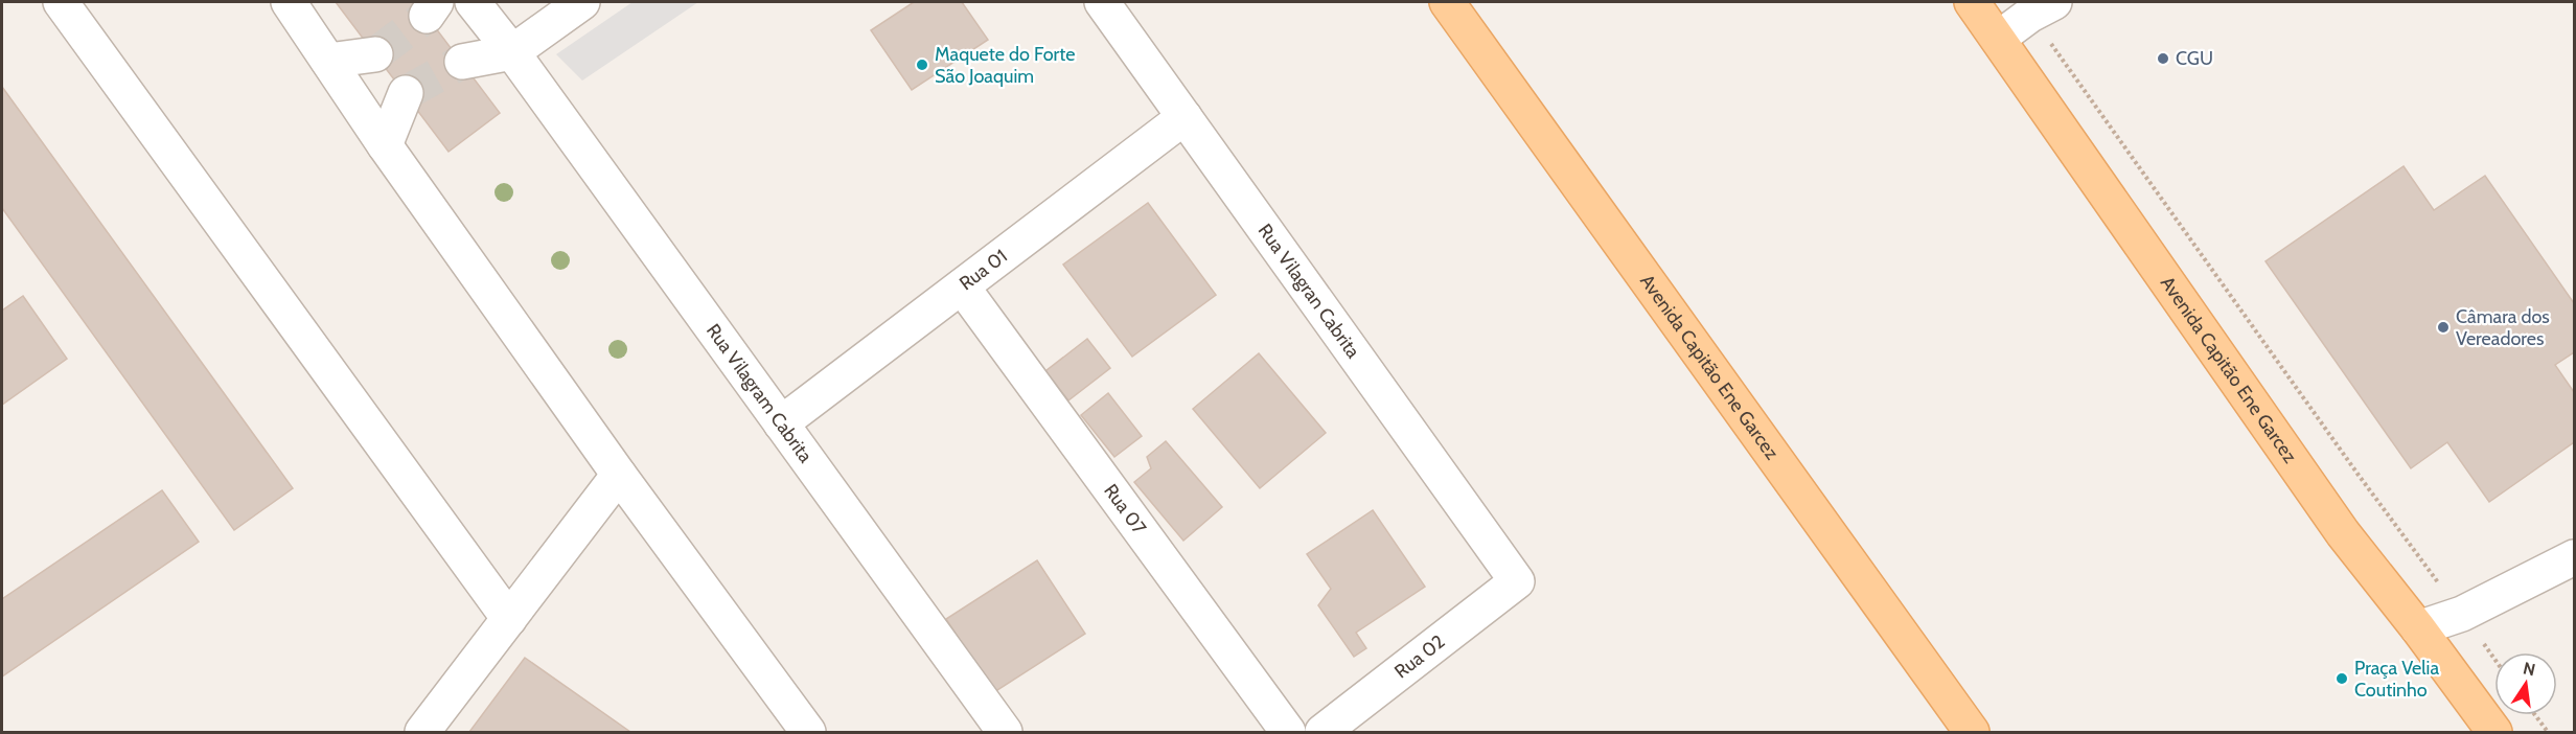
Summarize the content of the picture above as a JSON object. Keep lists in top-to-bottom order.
{
  "streets": {
    "main road": ["Avenida Capitão Ene Garcez"],
    "street": [
      "Rua 01",
      "Rua Vilagran Cabrita",
      "Rua Vilagram Cabrita",
      "Rua 07",
      "Rua 02"
    ]
  },
  "crossings": [
    ["Rua 01", "Rua Vilagran Cabrita"],
    ["Rua 01", "Rua Vilagram Cabrita"],
    ["Rua 01", "Rua 07"],
    ["Rua Vilagran Cabrita", "Rua 02"]
  ],
  "places": [
    "CGU",
    "Maquete do Forte São Joaquim",
    "Câmara dos Vereadores",
    "Praça Velia Coutinho"
  ],
  "north": "top"
}
